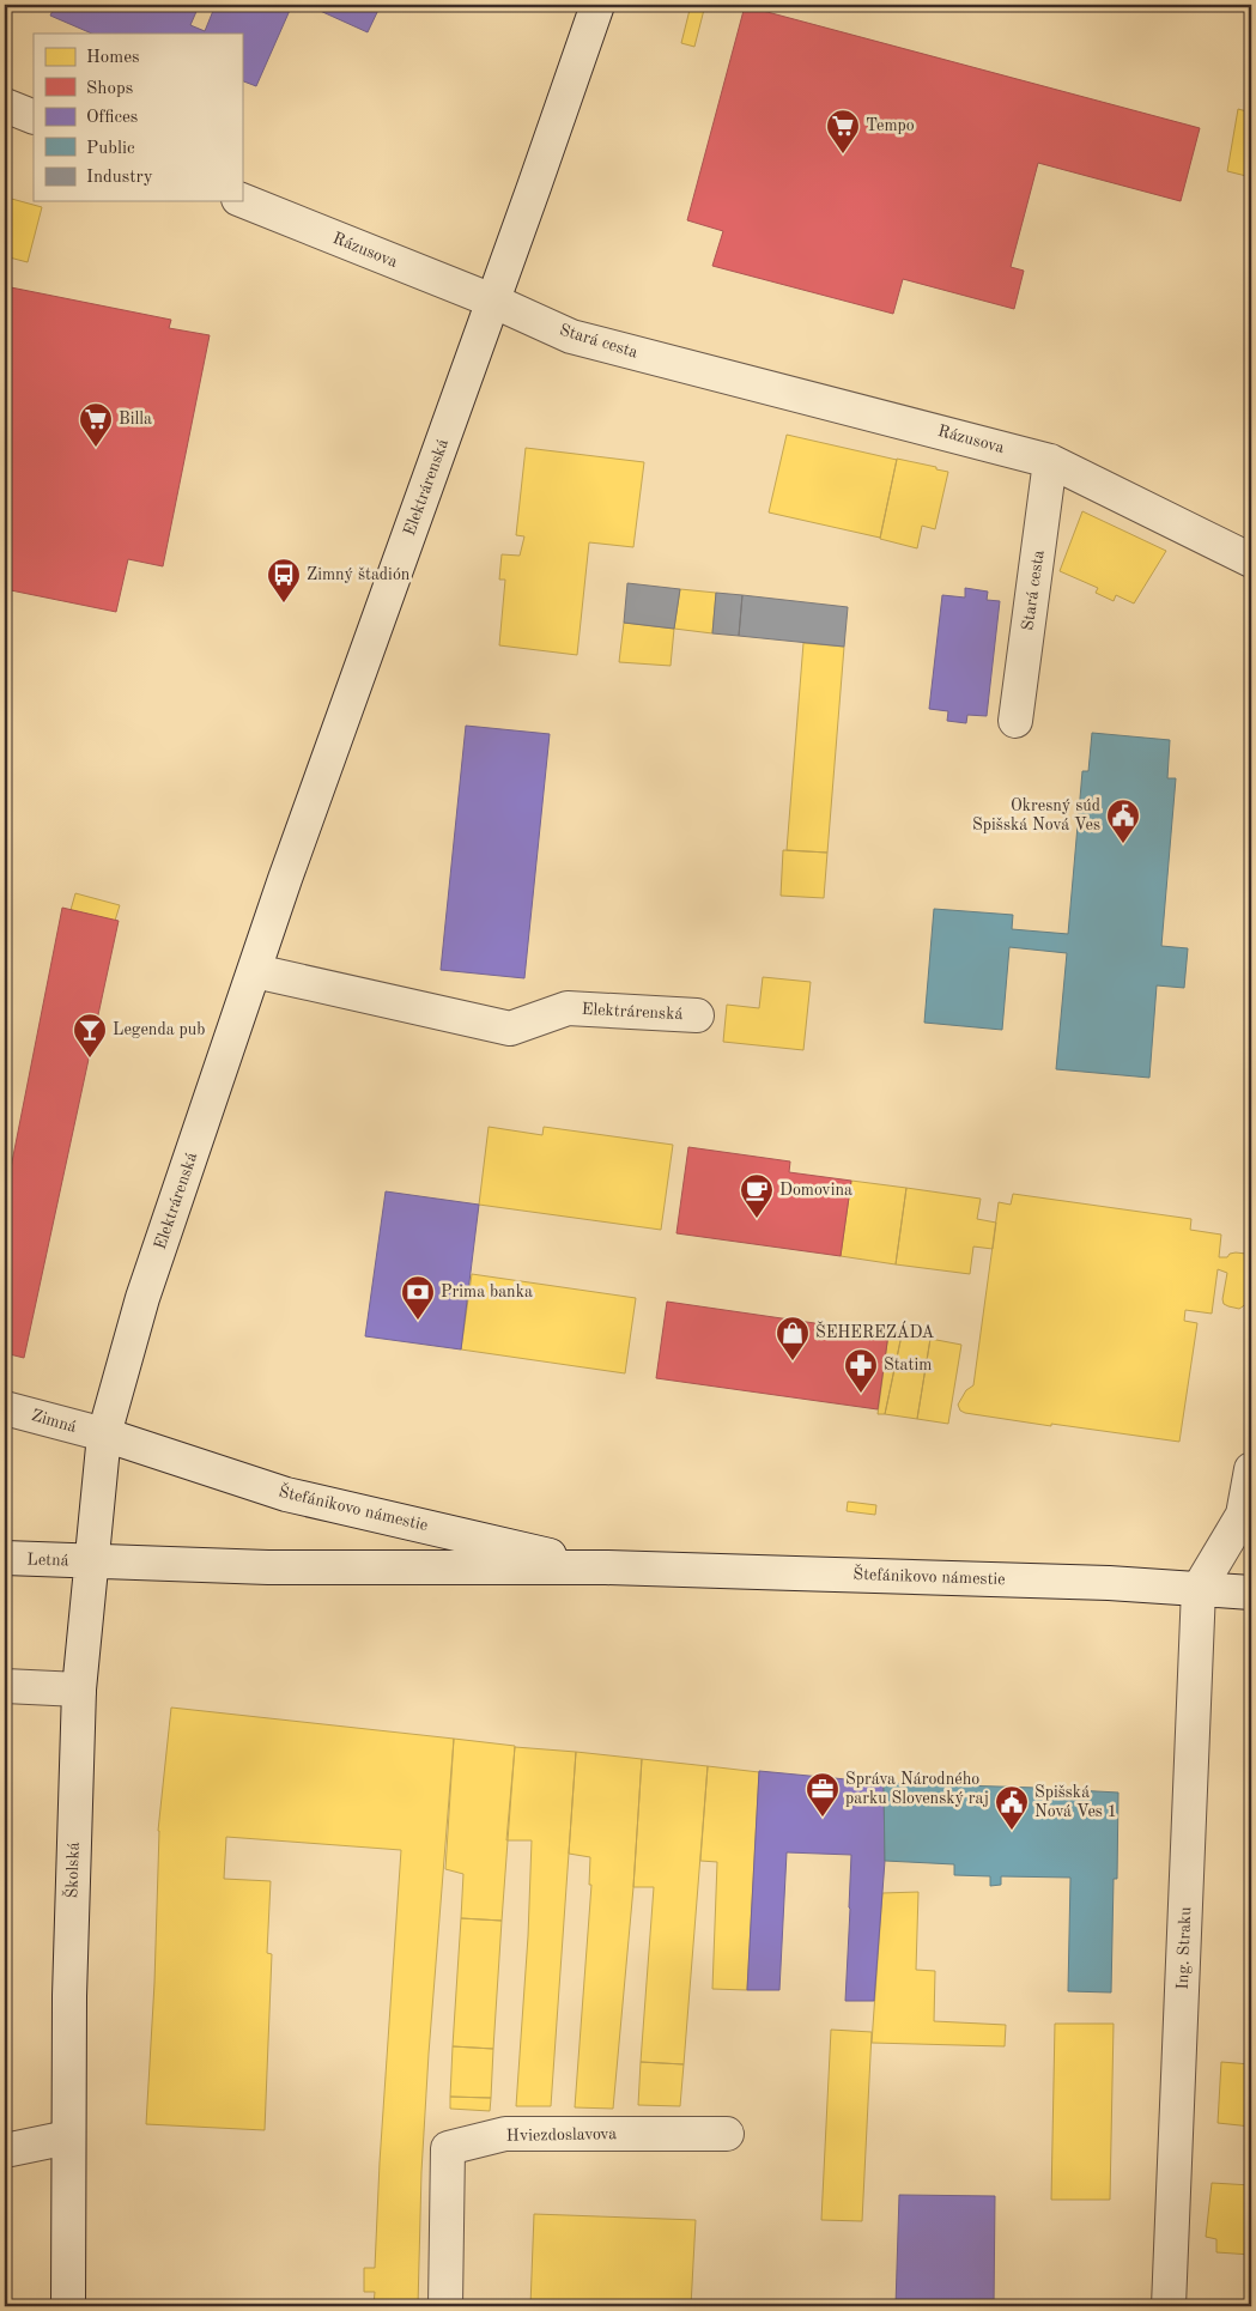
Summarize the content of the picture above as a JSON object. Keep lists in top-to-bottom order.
{
  "streets": {
    "street": [
      "Rázusova",
      "Stará cesta",
      "Elektrárenská",
      "Zimná",
      "Štefánikovo námestie",
      "Letná",
      "Školská",
      "Ing. Straku",
      "Hviezdoslavova"
    ]
  },
  "crossings": [
    ["Rázusova", "Stará cesta"],
    ["Rázusova", "Elektrárenská"],
    ["Stará cesta", "Elektrárenská"],
    ["Elektrárenská", "Zimná"],
    ["Elektrárenská", "Štefánikovo námestie"],
    ["Elektrárenská", "Školská"],
    ["Zimná", "Štefánikovo námestie"],
    ["Zimná", "Školská"],
    ["Štefánikovo námestie", "Letná"],
    ["Štefánikovo námestie", "Školská"],
    ["Štefánikovo námestie", "Ing. Straku"],
    ["Letná", "Školská"]
  ],
  "places": {
    "supermarket": ["Tempo", "Billa"],
    "bus stop": ["Zimný štadión"],
    "public building": ["Okresný súd Spišská Nová Ves", "Spišská Nová Ves 1"],
    "bar": ["Legenda pub"],
    "cafe": ["Domovina"],
    "bank": ["Prima banka"],
    "shop": ["ŠEHEREZÁDA"],
    "pharmacy": ["Statim"],
    "office": ["Správa Národného parku Slovenský raj"]
  },
  "legend": [
    "Homes",
    "Shops",
    "Offices",
    "Public",
    "Industry"
  ]
}
